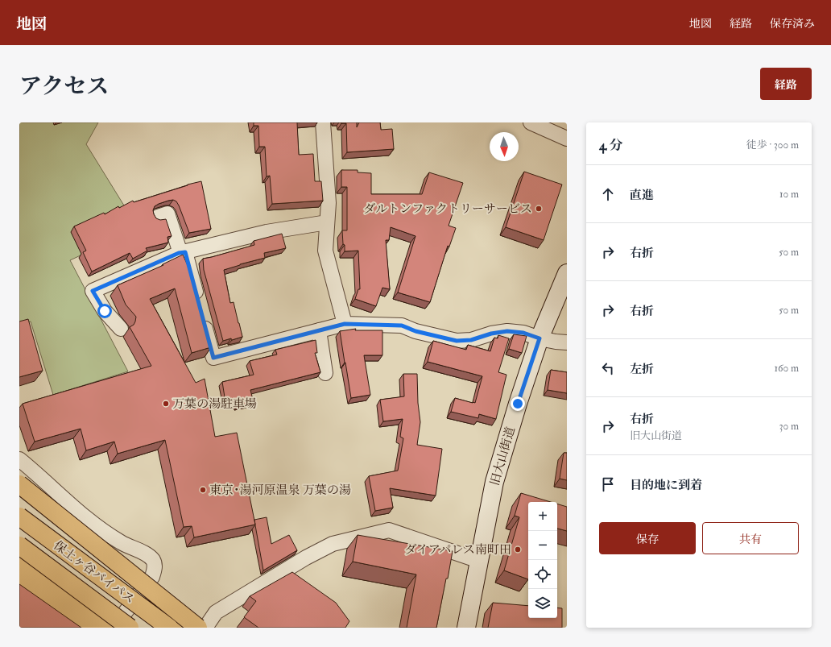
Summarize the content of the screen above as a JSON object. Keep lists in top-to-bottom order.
{
  "streets": {
    "highway": ["保土ヶ谷バイパス"],
    "street": ["旧大山街道"]
  },
  "places": [
    "ダルトンファクトリーサービス",
    "万葉の湯駐車場",
    "東京･湯河原温泉 万葉の湯",
    "ダイアパレス南町田"
  ],
  "north": "bottom",
  "page": {
    "header": "地図",
    "nav": ["地図", "経路", "保存済み"],
    "title": "アクセス",
    "buttons": [
      "経路",
      ["保存", "共有"]
    ],
    "heading": ["4 分", "徒歩 · 300 m"],
    "list": [
      ["直進", "10 m"],
      ["右折", "50 m"],
      ["右折", "50 m"],
      ["左折", "160 m"],
      ["右折", "旧大山街道", "30 m"],
      "目的地に到着"
    ],
    "map_buttons": ["+", "−"]
  }
}
